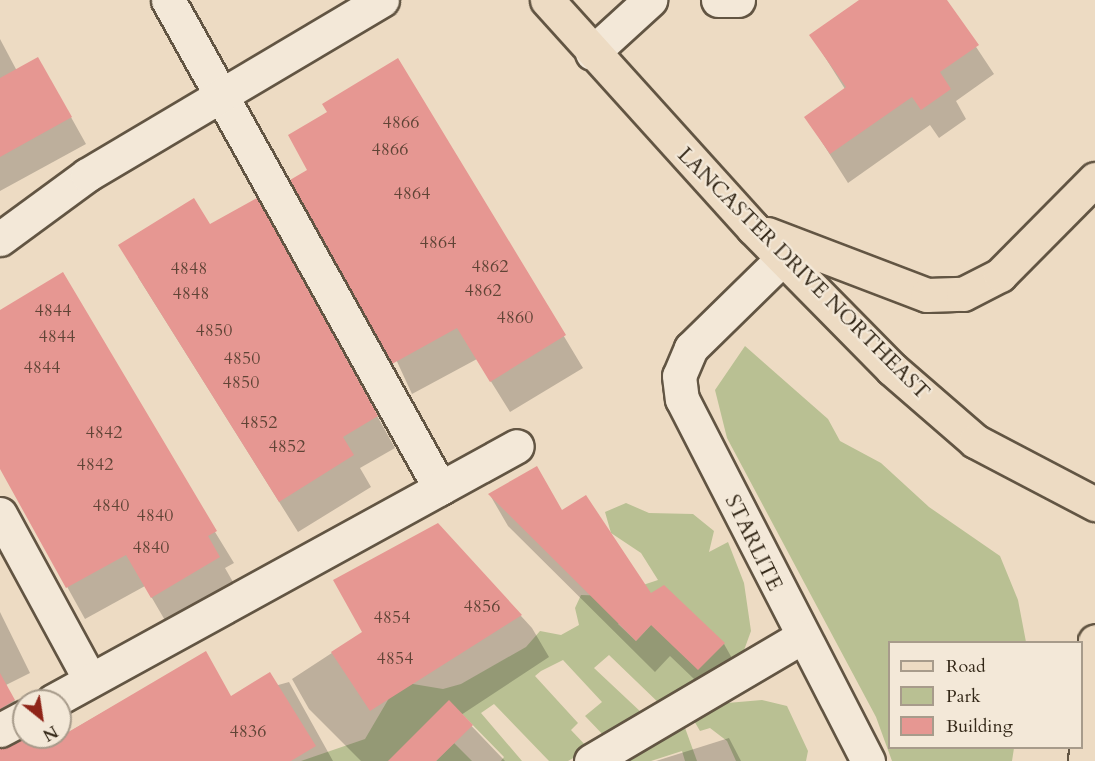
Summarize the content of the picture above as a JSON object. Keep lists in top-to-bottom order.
{
  "streets": {
    "main road": ["LANCASTER DRIVE NORTHEAST"],
    "street": ["STARLITE"]
  },
  "crossings": [
    ["LANCASTER DRIVE NORTHEAST", "STARLITE"]
  ],
  "house_numbers": [
    "4866",
    "4866",
    "4864",
    "4864",
    "4862",
    "4848",
    "4862",
    "4848",
    "4844",
    "4860",
    "4850",
    "4844",
    "4850",
    "4844",
    "4850",
    "4852",
    "4842",
    "4852",
    "4842",
    "4840",
    "4840",
    "4840",
    "4856",
    "4854",
    "4854",
    "4836"
  ],
  "legend": ["Road", "Park", "Building"],
  "north": "bottom right"
}
